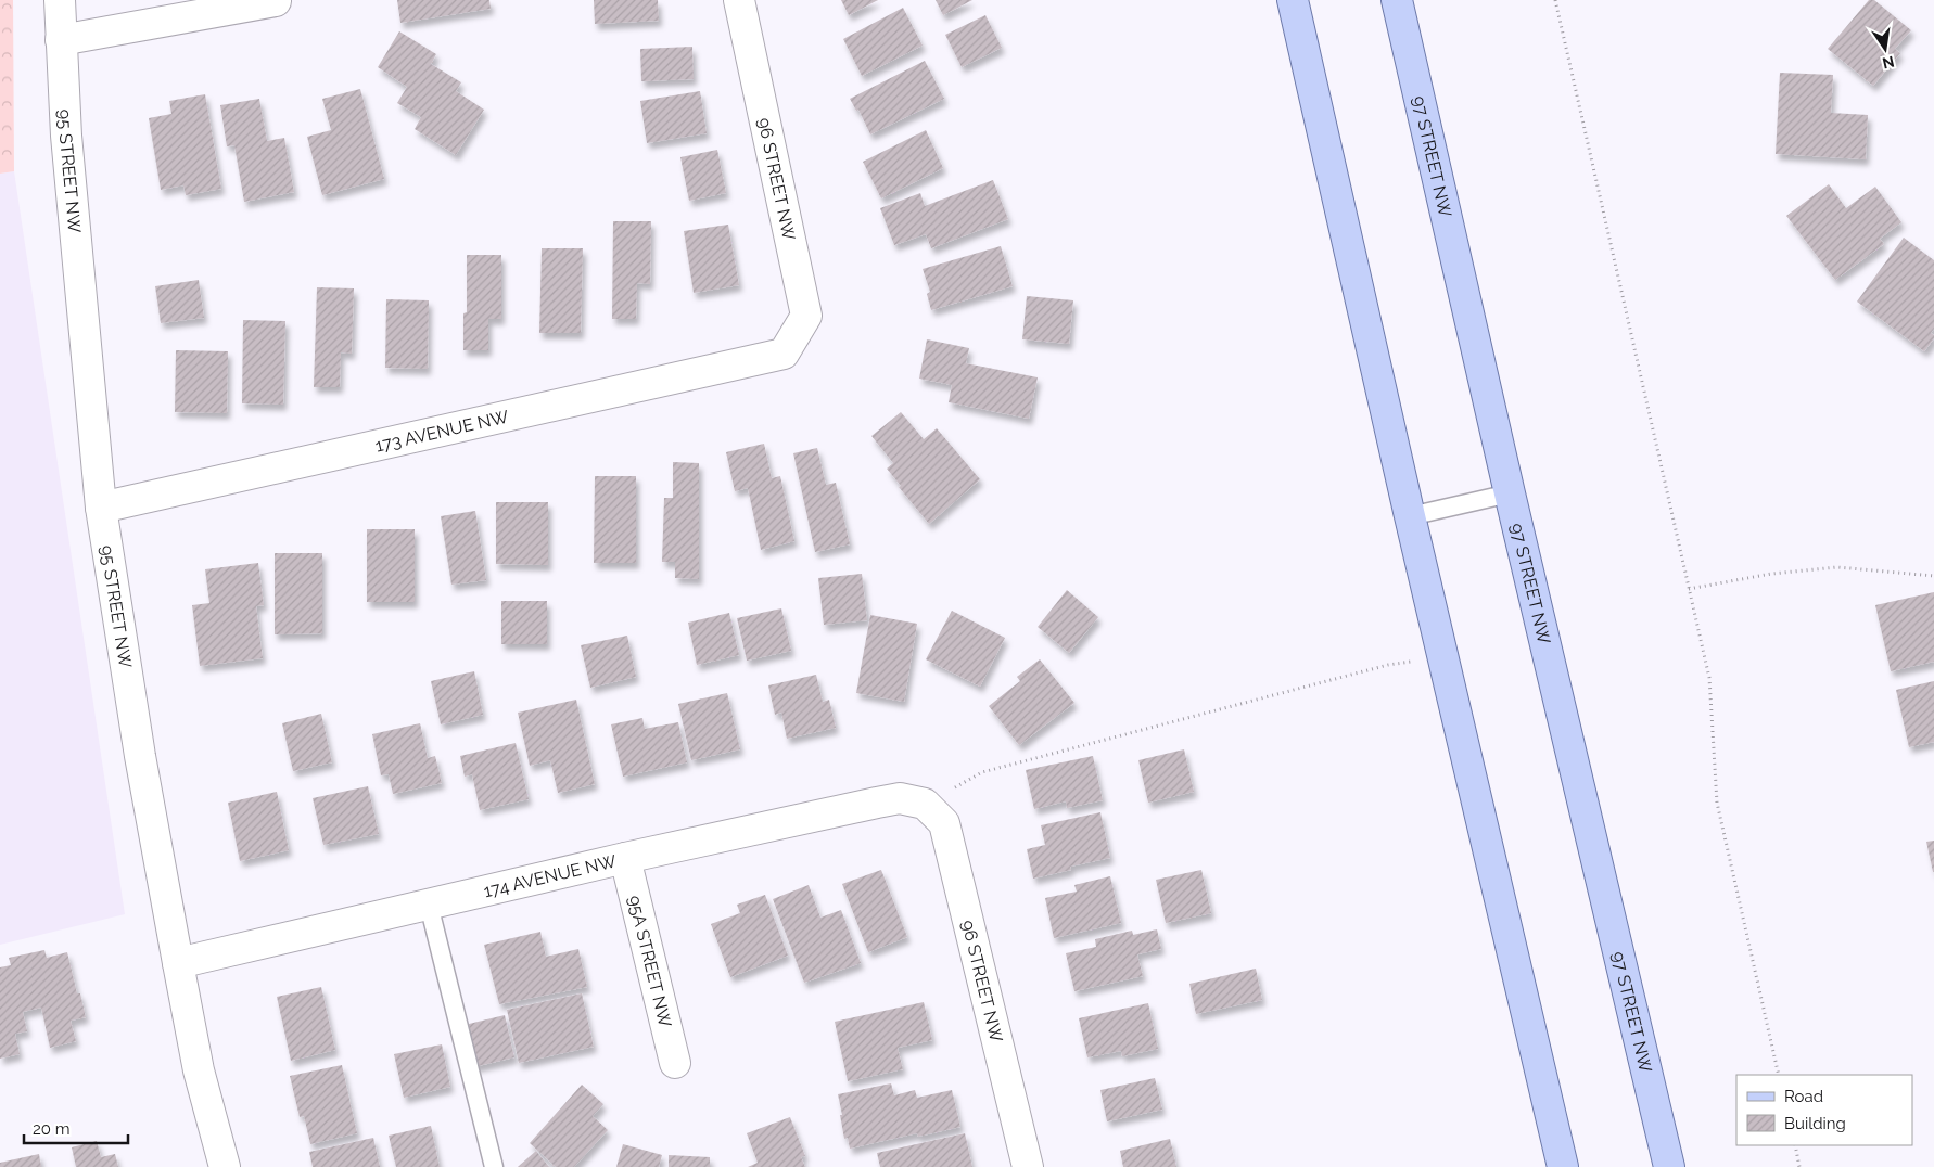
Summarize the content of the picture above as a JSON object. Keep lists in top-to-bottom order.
{
  "streets": {
    "main road": ["97 STREET NW"],
    "street": [
      "95 STREET NW",
      "96 STREET NW",
      "173 AVENUE NW",
      "174 AVENUE NW",
      "95A STREET NW"
    ]
  },
  "crossings": [
    ["95 STREET NW", "173 AVENUE NW"],
    ["95 STREET NW", "174 AVENUE NW"],
    ["96 STREET NW", "173 AVENUE NW"],
    ["96 STREET NW", "174 AVENUE NW"],
    ["174 AVENUE NW", "95A STREET NW"]
  ],
  "legend": ["Road", "Building"],
  "scale_bar": "20 m",
  "north": "bottom"
}
